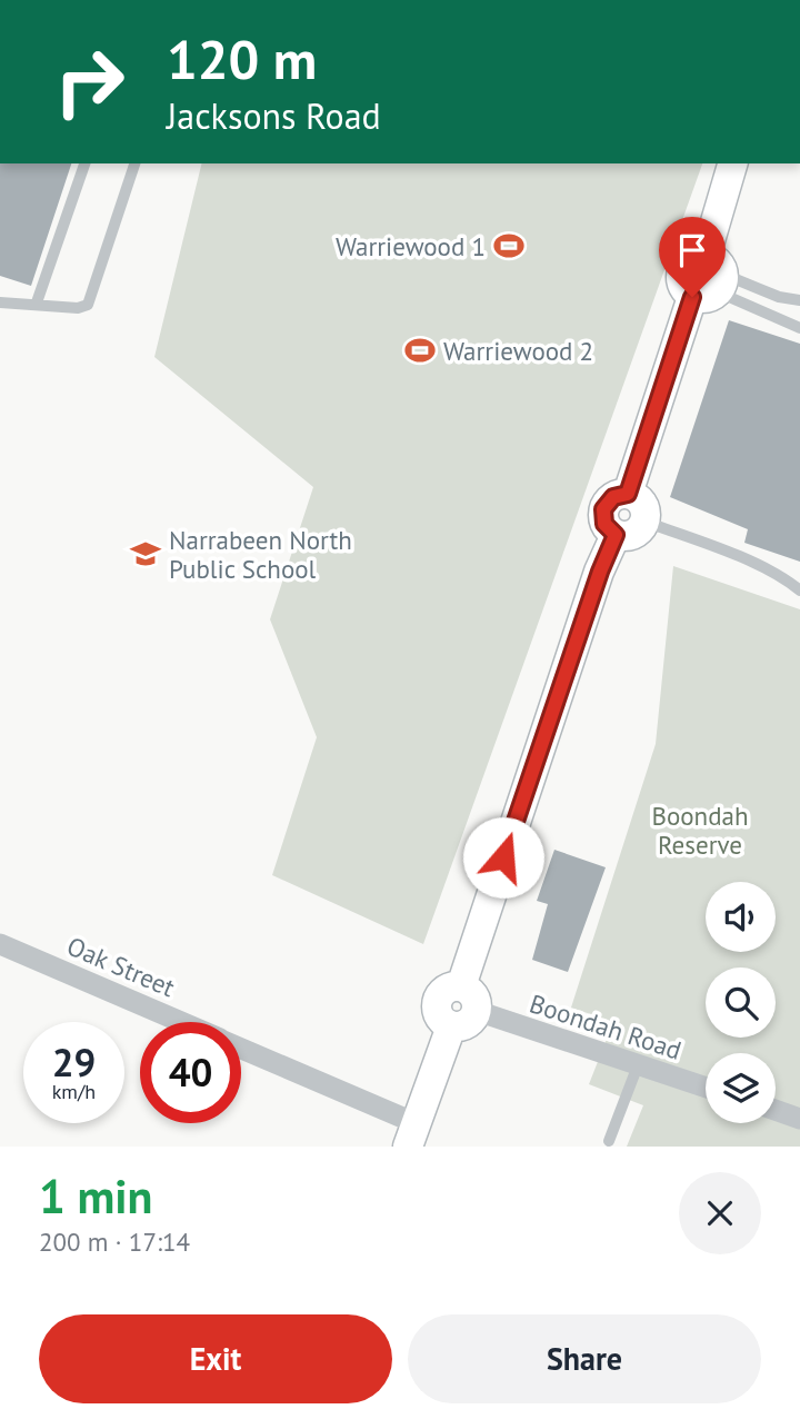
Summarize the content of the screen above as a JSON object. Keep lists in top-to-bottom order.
{
  "streets": {
    "street": ["Oak Street", "Boondah Road"]
  },
  "parks": ["Boondah Reserve"],
  "places": {
    "sports": ["Warriewood 1", "Warriewood 2"],
    "school or university": ["Narrabeen North Public School"]
  },
  "page": {
    "turn": ["120 m", "Jacksons Road"],
    "speed": "29 km/h",
    "limit": "40",
    "heading": ["1 min", "200 m · 17:14"],
    "buttons": ["Exit", "Share"]
  }
}
